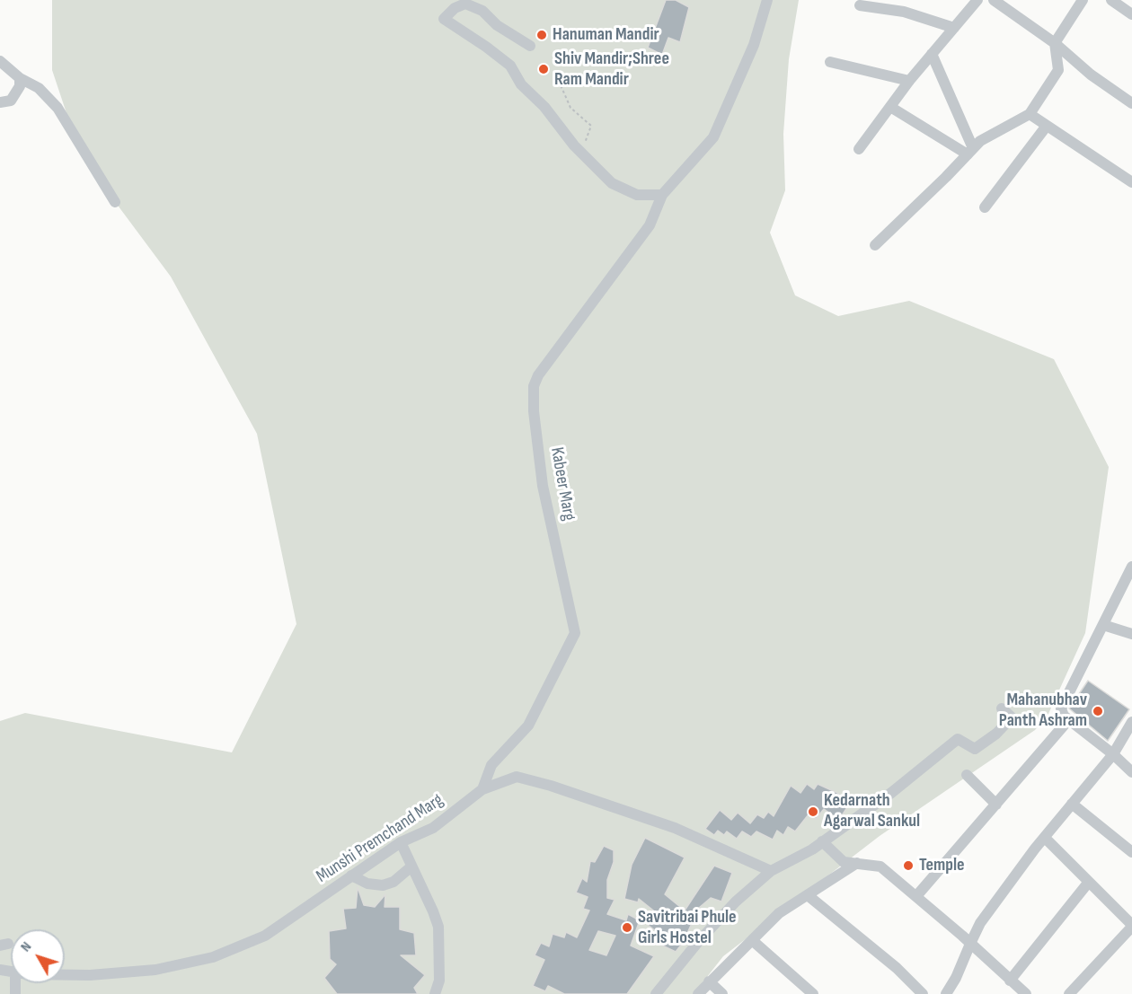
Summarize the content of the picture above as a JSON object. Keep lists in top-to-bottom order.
{
  "streets": {
    "street": ["Kabeer Marg", "Munshi Premchand Marg"]
  },
  "crossings": [
    ["Kabeer Marg", "Munshi Premchand Marg"]
  ],
  "places": [
    "Hanuman Mandir",
    "Shiv Mandir;Shree Ram Mandir",
    "Mahanubhav Panth Ashram",
    "Kedarnath Agarwal Sankul",
    "Temple",
    "Savitribai Phule Girls Hostel"
  ],
  "north": "top left"
}
